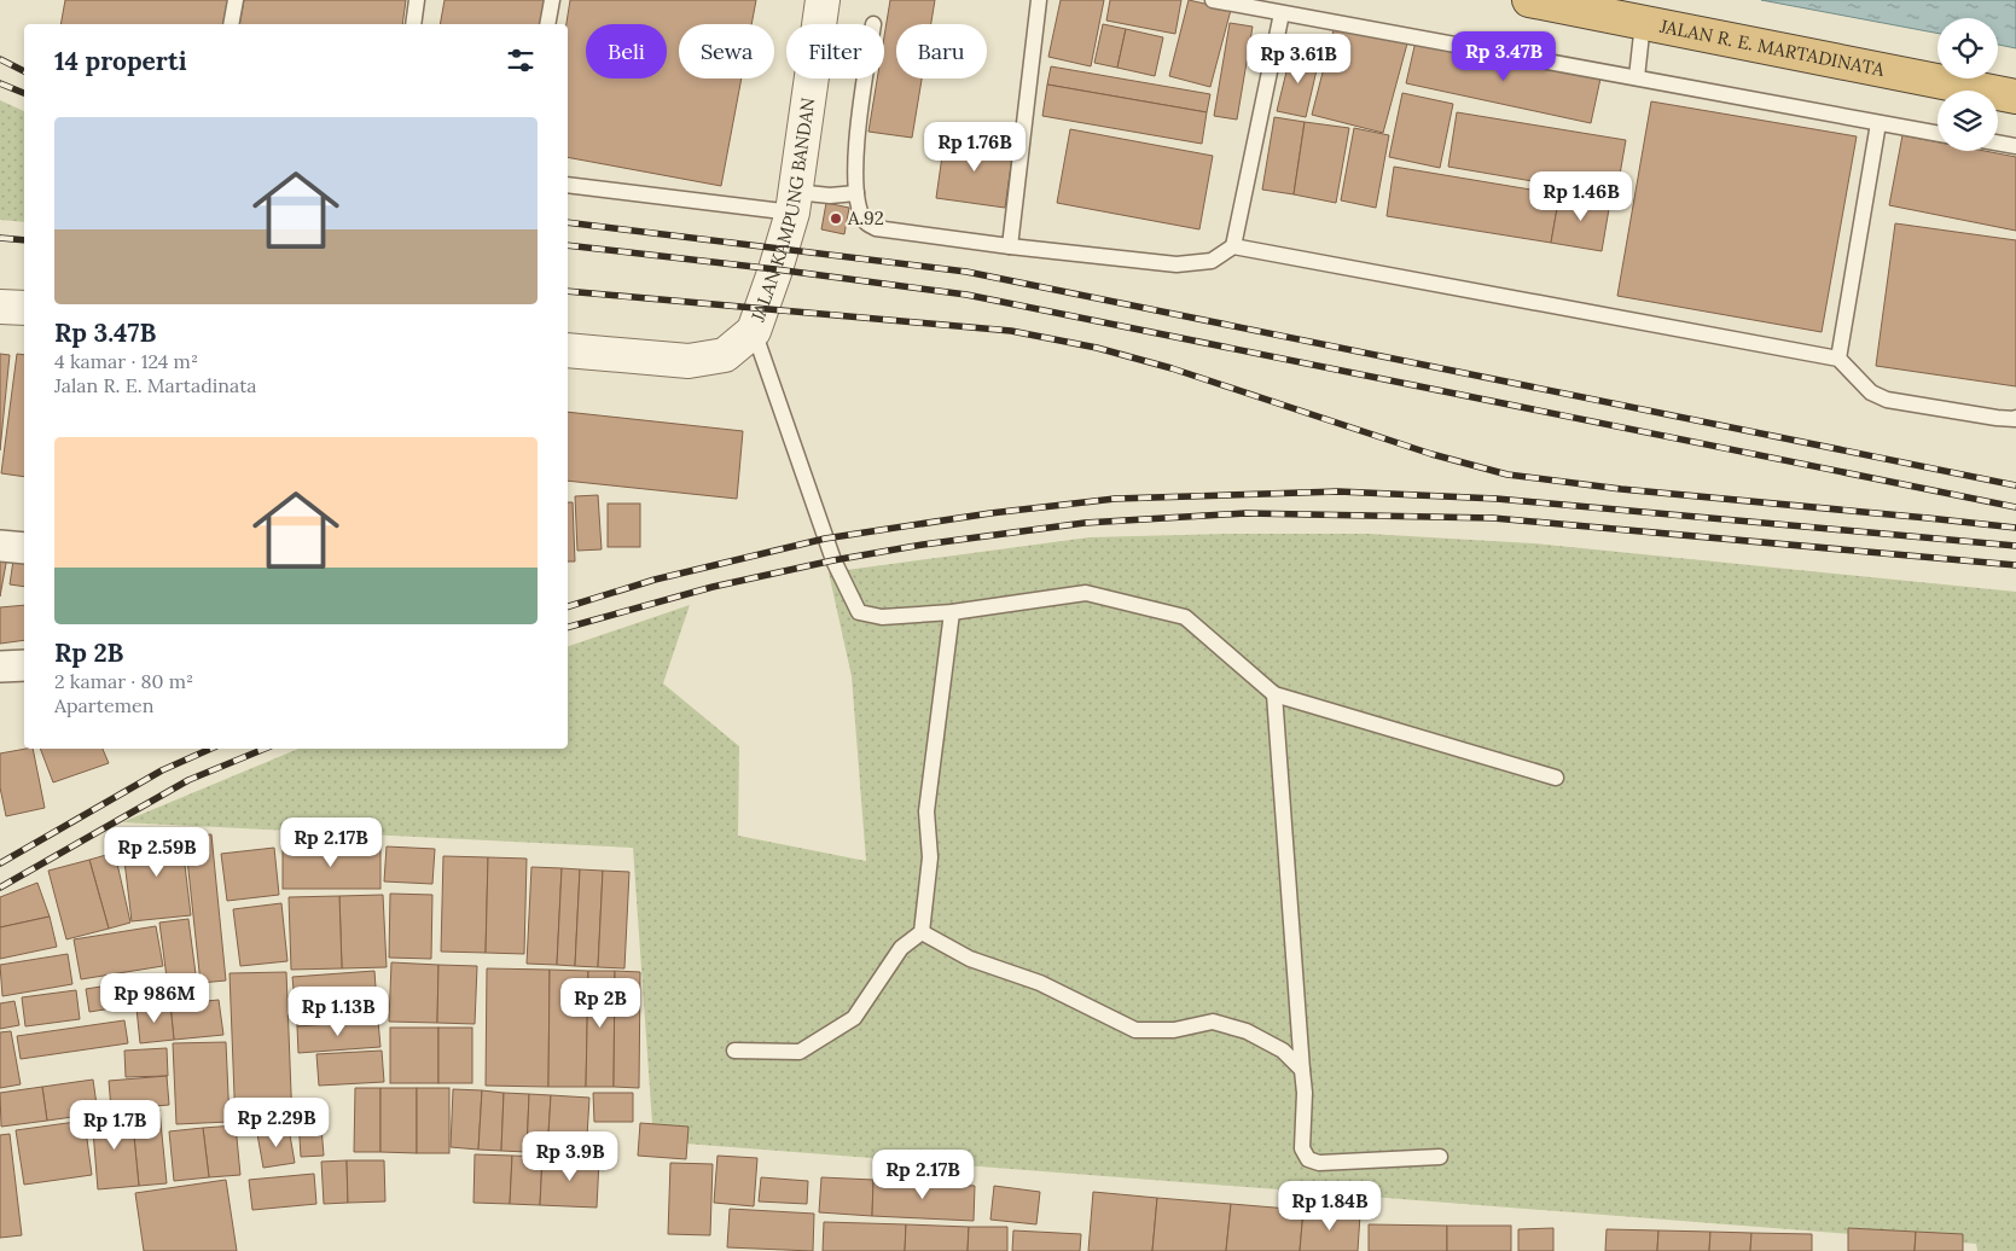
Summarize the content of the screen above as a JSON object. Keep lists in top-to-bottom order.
{
  "streets": {
    "highway": ["JALAN R. E. MARTADINATA"],
    "street": ["JALAN KAMPUNG BANDAN"]
  },
  "places": ["A.92"],
  "page": {
    "chip": [
      "Beli",
      "Sewa",
      "Filter",
      "Baru"
    ],
    "heading": "14 properti",
    "price": [
      "Rp 3.47B",
      "Rp 3.61B",
      "Rp 1.76B",
      "Rp 1.46B",
      "Rp 2.17B",
      "Rp 2.59B",
      "Rp 986M",
      "Rp 2B",
      "Rp 1.13B",
      "Rp 2.29B",
      "Rp 1.7B",
      "Rp 3.9B",
      "Rp 2.17B",
      "Rp 1.84B"
    ],
    "list": [
      {
        "name": "Rp 3.47B",
        "note": "4 kamar · 124 m² · Jalan R. E. Martadinata"
      },
      {
        "name": "Rp 2B",
        "note": "2 kamar · 80 m² · Apartemen"
      }
    ]
  }
}
